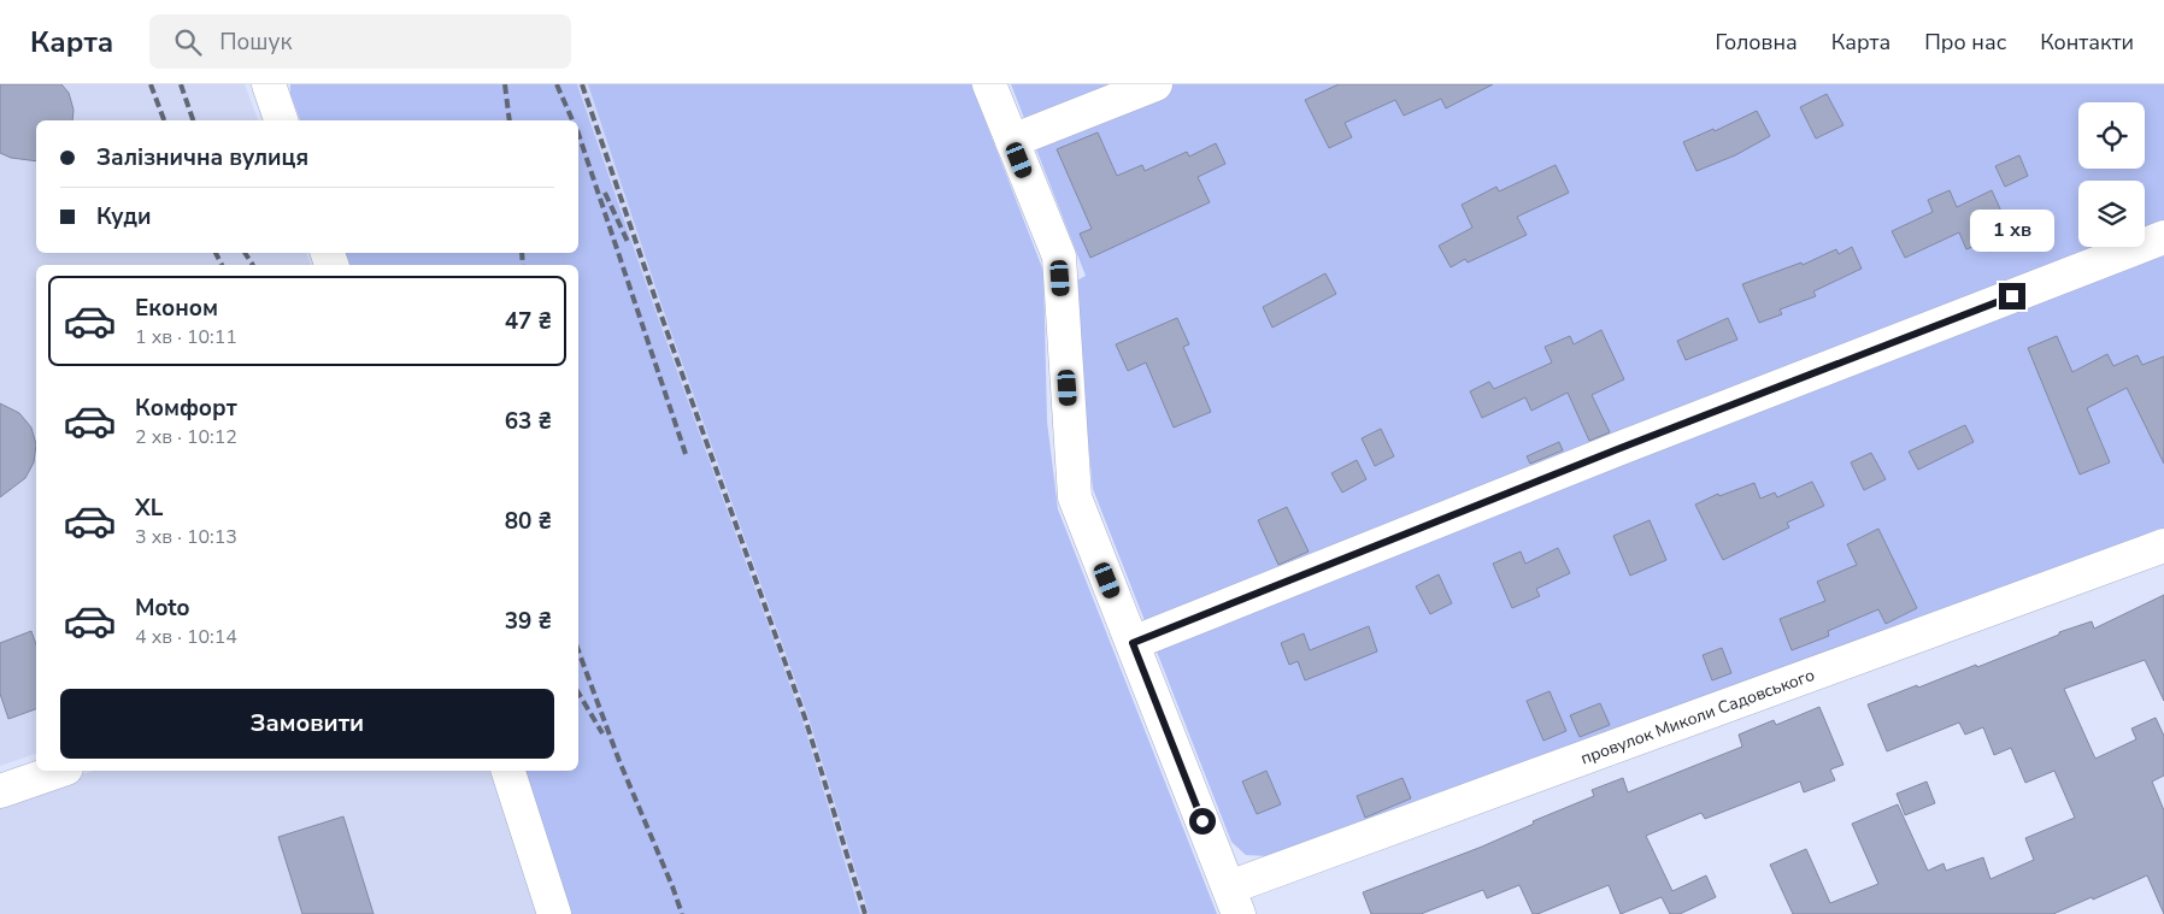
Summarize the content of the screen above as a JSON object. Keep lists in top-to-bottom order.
{
  "streets": {
    "street": ["провулок Миколи Садовського"]
  },
  "page": {
    "header": "Карта",
    "search": "Пошук",
    "nav": [
      "Головна",
      "Карта",
      "Про нас",
      "Контакти"
    ],
    "banner": ["Залізнична вулиця", "Куди"],
    "bubble": "1 хв",
    "list": [
      {
        "name": "Економ",
        "note": "1 хв · 10:11",
        "value": "47 ₴"
      },
      {
        "name": "Комфорт",
        "note": "2 хв · 10:12",
        "value": "63 ₴"
      },
      {
        "name": "XL",
        "note": "3 хв · 10:13",
        "value": "80 ₴"
      },
      {
        "name": "Moto",
        "note": "4 хв · 10:14",
        "value": "39 ₴"
      }
    ],
    "buttons": "Замовити"
  }
}
